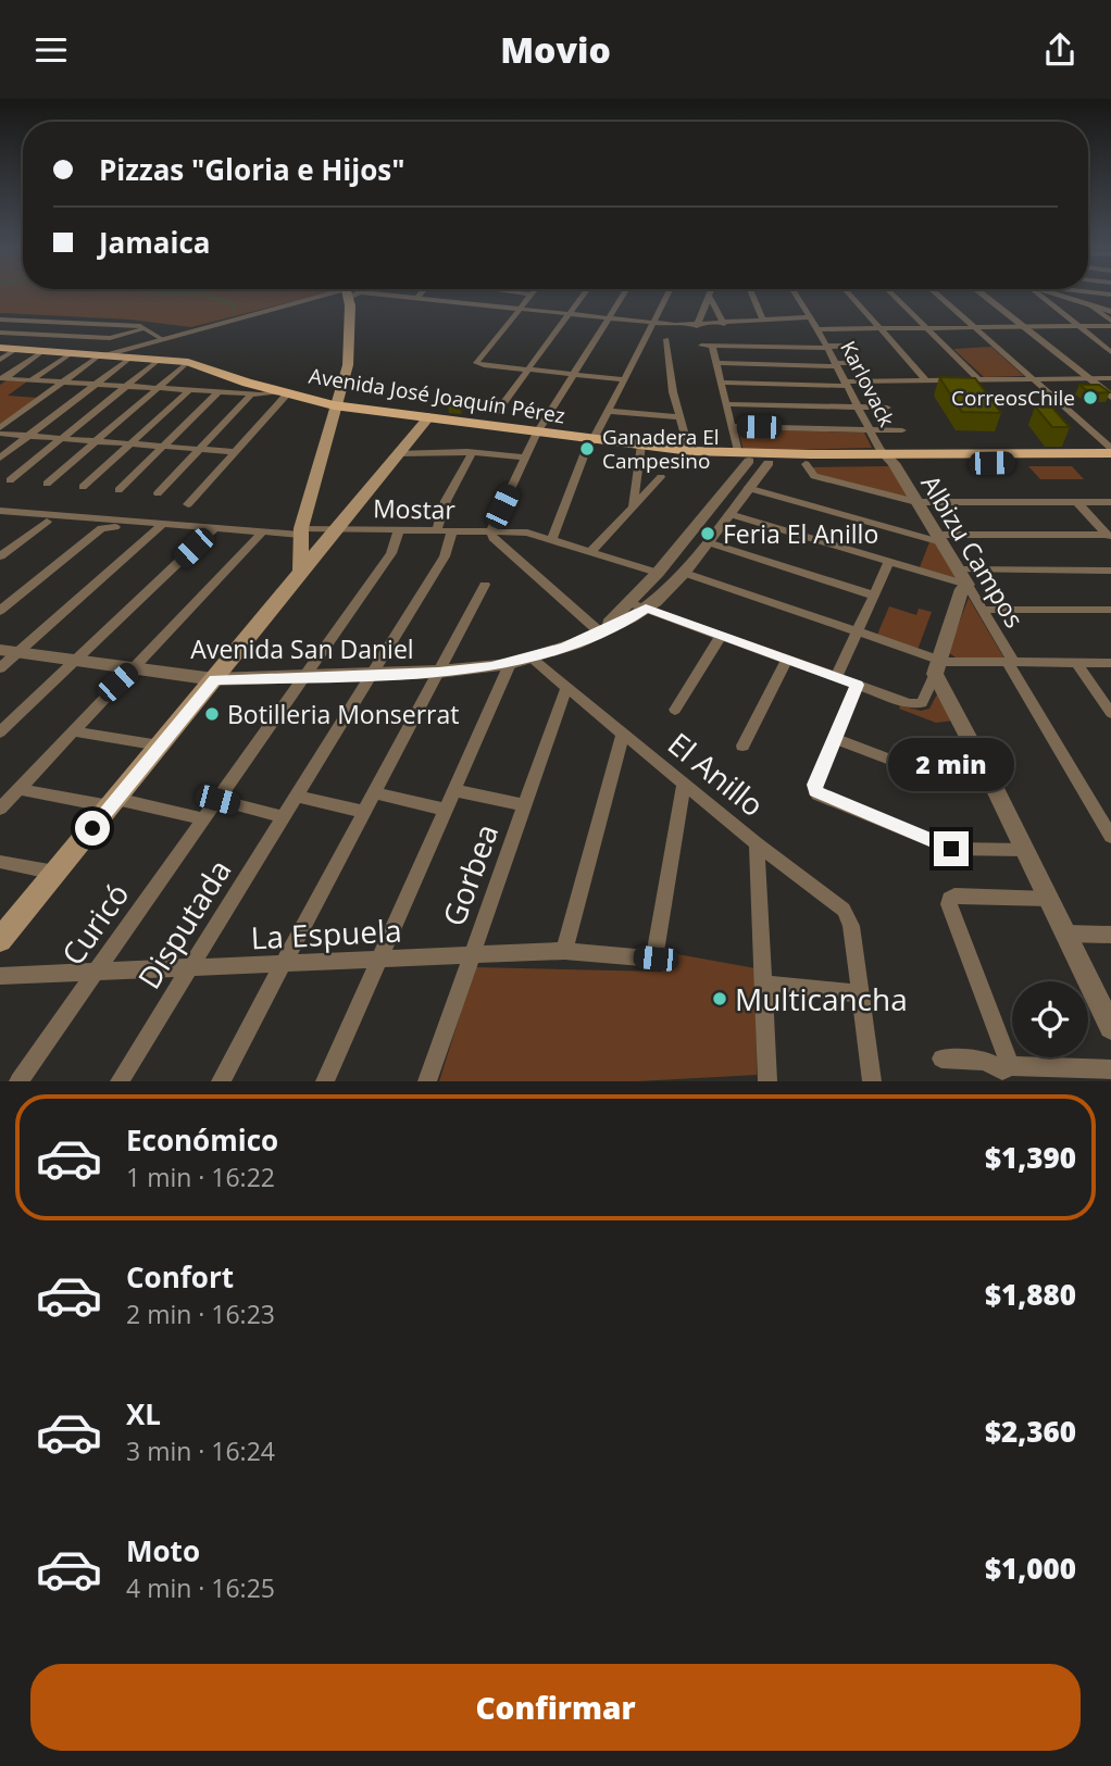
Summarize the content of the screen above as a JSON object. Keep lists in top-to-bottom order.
{
  "streets": {
    "main road": ["Avenida José Joaquín Pérez"],
    "street": [
      "Karlovack",
      "Mostar",
      "Albizu Campos",
      "Avenida San Daniel",
      "El Anillo",
      "Gorbea",
      "Curicó",
      "Disputada",
      "La Espuela"
    ]
  },
  "crossings": [
    ["Karlovack", "Avenida José Joaquín Pérez"],
    ["Karlovack", "Albizu Campos"],
    ["Avenida José Joaquín Pérez", "Albizu Campos"],
    ["Avenida José Joaquín Pérez", "Avenida San Daniel"],
    ["Mostar", "Avenida San Daniel"],
    ["Mostar", "Curicó"],
    ["Mostar", "Disputada"],
    ["Avenida San Daniel", "El Anillo"],
    ["Avenida San Daniel", "Curicó"],
    ["Avenida San Daniel", "Disputada"],
    ["El Anillo", "Gorbea"],
    ["El Anillo", "La Espuela"],
    ["Gorbea", "La Espuela"],
    ["Curicó", "La Espuela"],
    ["Disputada", "La Espuela"]
  ],
  "places": [
    "CorreosChile",
    "Ganadera El Campesino",
    "Feria El Anillo",
    "Botilleria Monserrat",
    "Multicancha"
  ],
  "page": {
    "header": "Movio",
    "banner": ["Pizzas \"Gloria e Hijos\"", "Jamaica"],
    "bubble": "2 min",
    "list": [
      {
        "name": "Económico",
        "note": "1 min · 16:22",
        "value": "$1,390"
      },
      {
        "name": "Confort",
        "note": "2 min · 16:23",
        "value": "$1,880"
      },
      {
        "name": "XL",
        "note": "3 min · 16:24",
        "value": "$2,360"
      },
      {
        "name": "Moto",
        "note": "4 min · 16:25",
        "value": "$1,000"
      }
    ],
    "buttons": "Confirmar"
  }
}
